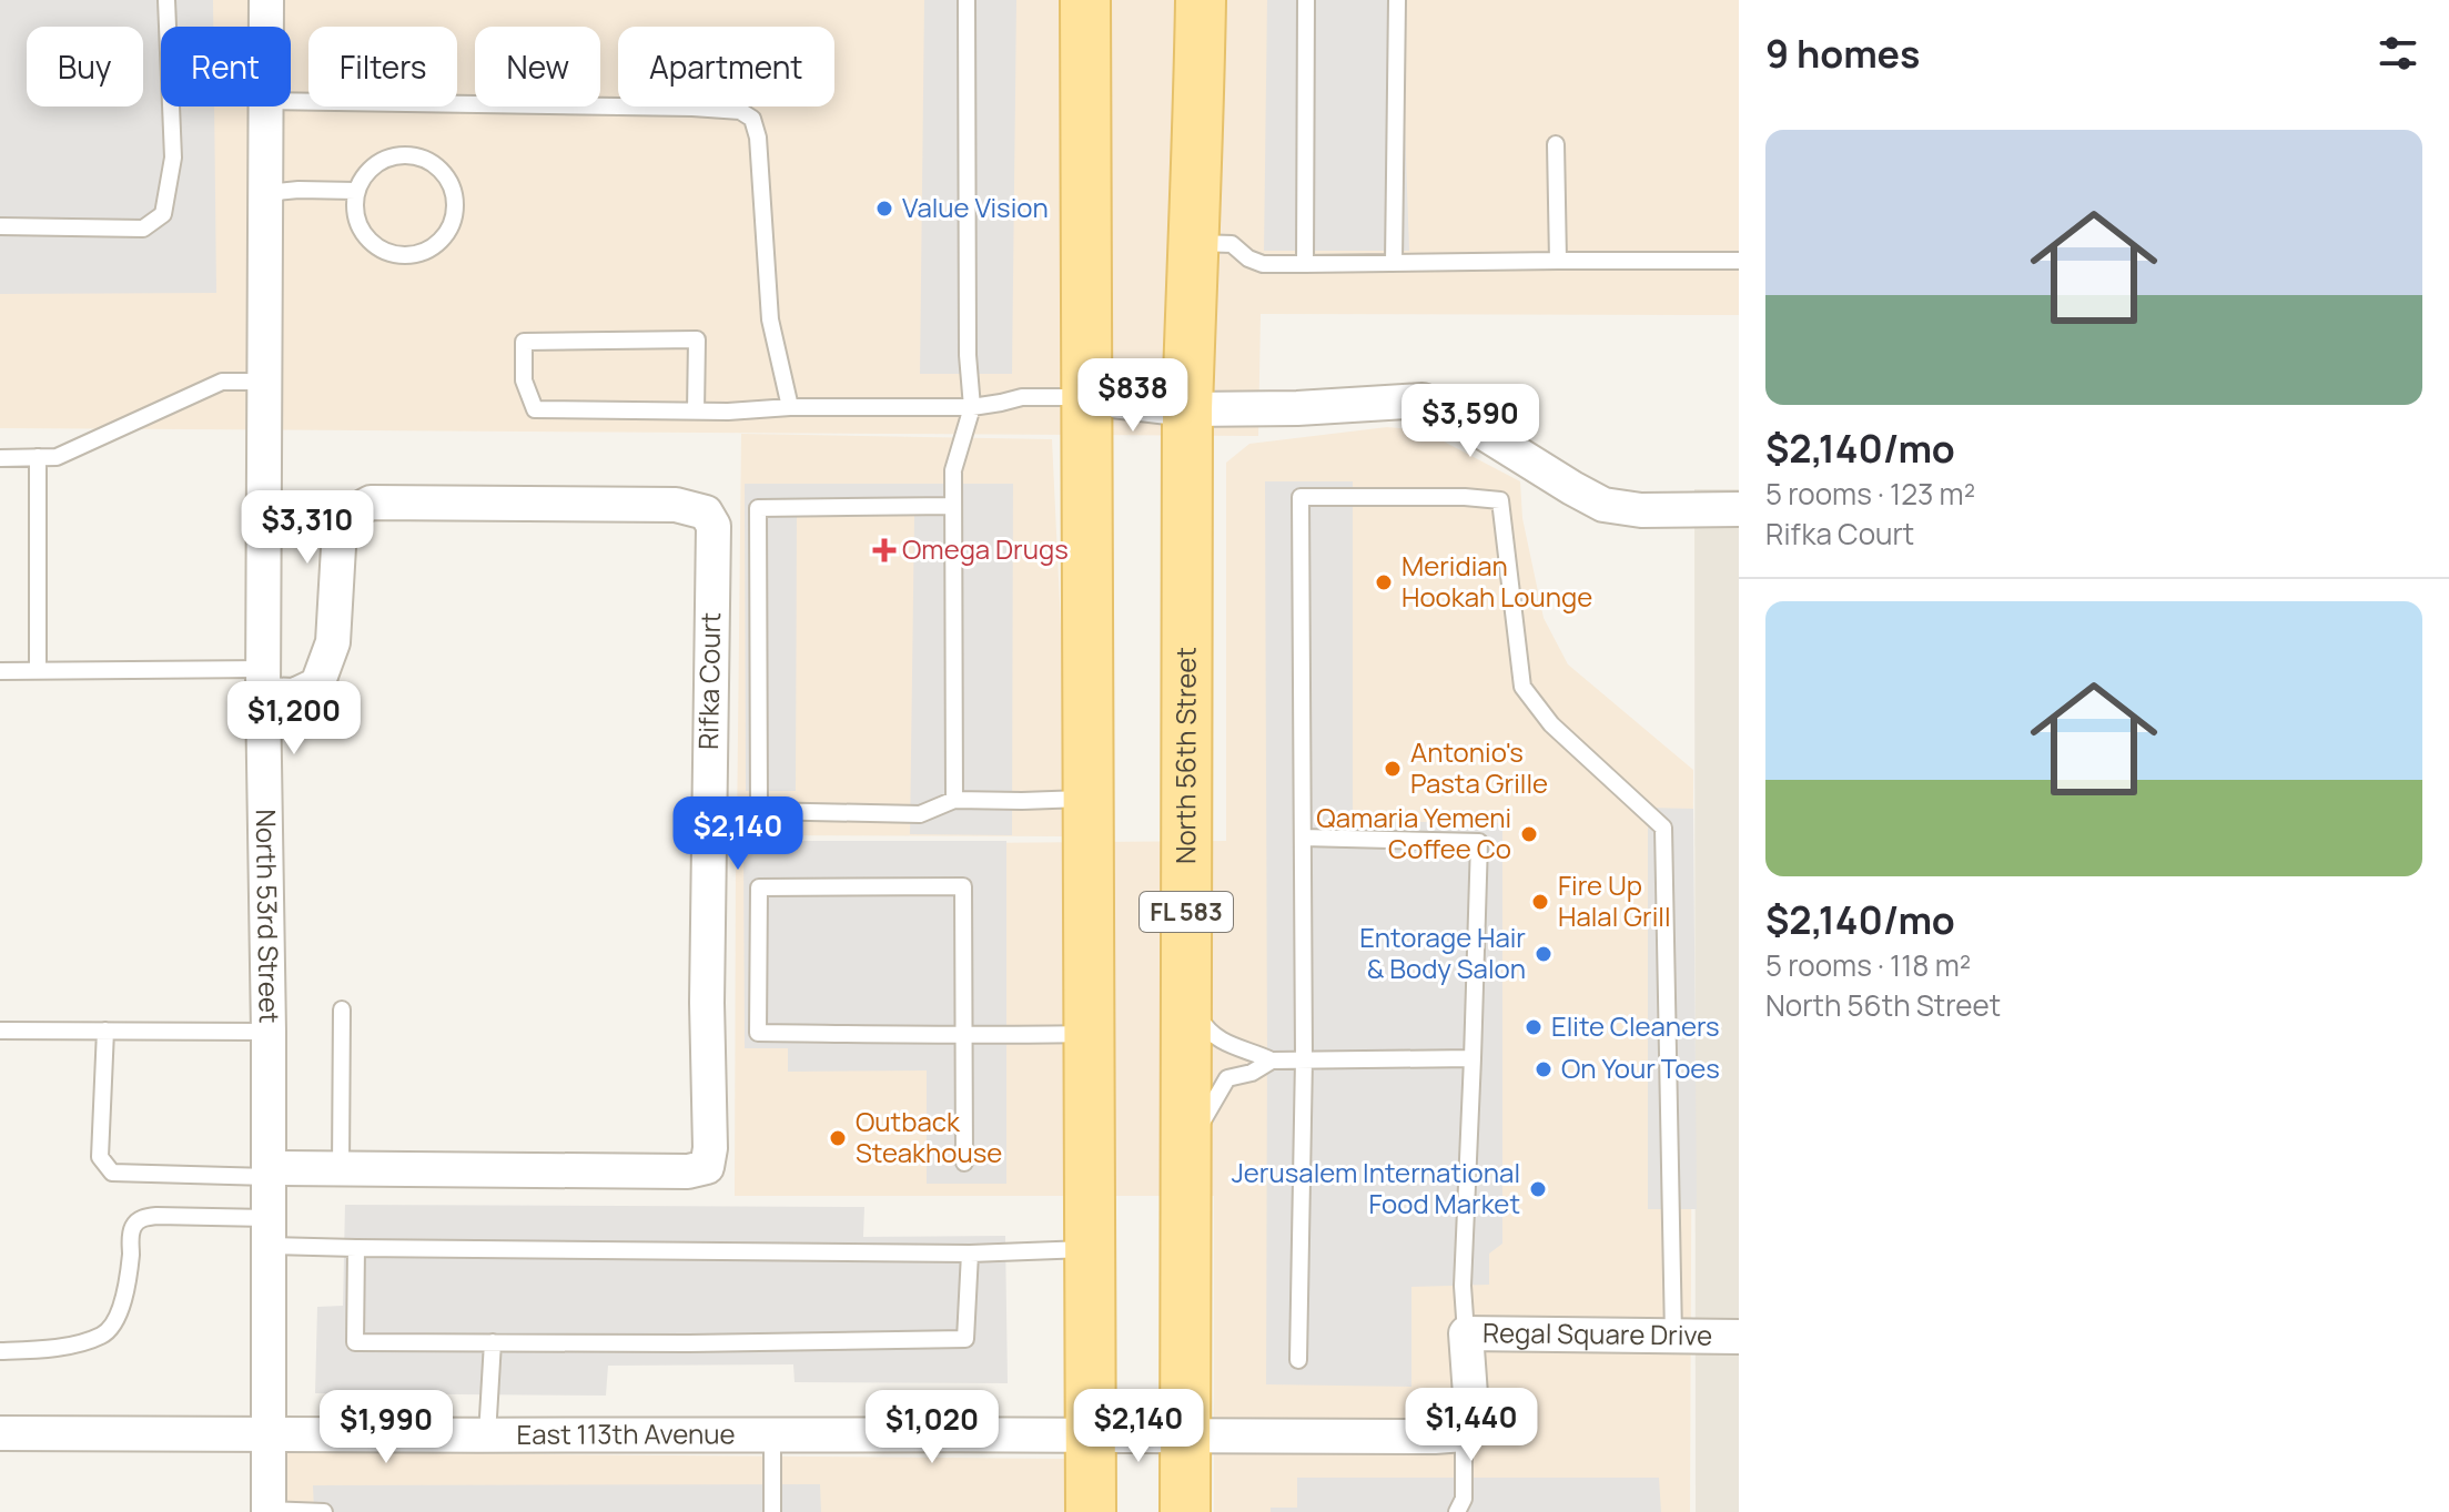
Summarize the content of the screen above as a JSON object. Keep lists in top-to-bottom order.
{
  "streets": {
    "main road": ["North 56th Street", "FL 583"],
    "street": [
      "Rifka Court",
      "North 53rd Street",
      "Regal Square Drive",
      "East 113th Avenue"
    ]
  },
  "crossings": [
    ["Rifka Court", "North 53rd Street"],
    ["North 56th Street", "East 113th Avenue"],
    ["North 53rd Street", "East 113th Avenue"]
  ],
  "places": {
    "other": [
      "Value Vision",
      "Meridian Hookah Lounge",
      "Antonio's Pasta Grille",
      "Qamaria Yemeni Coffee Co",
      "Fire Up Halal Grill",
      "Entorage Hair & Body Salon",
      "Elite Cleaners",
      "On Your Toes",
      "Outback Steakhouse",
      "Jerusalem International Food Market"
    ],
    "health": ["Omega Drugs"]
  },
  "page": {
    "heading": "9 homes",
    "chip": [
      "Buy",
      "Rent",
      "Filters",
      "New",
      "Apartment"
    ],
    "list": [
      {
        "name": "$2,140/mo",
        "note": "5 rooms · 123 m² · Rifka Court"
      },
      {
        "name": "$2,140/mo",
        "note": "5 rooms · 118 m² · North 56th Street"
      }
    ],
    "price": [
      "$838",
      "$3,590",
      "$3,310",
      "$1,200",
      "$2,140",
      "$1,440",
      "$2,140",
      "$1,990",
      "$1,020"
    ]
  }
}
